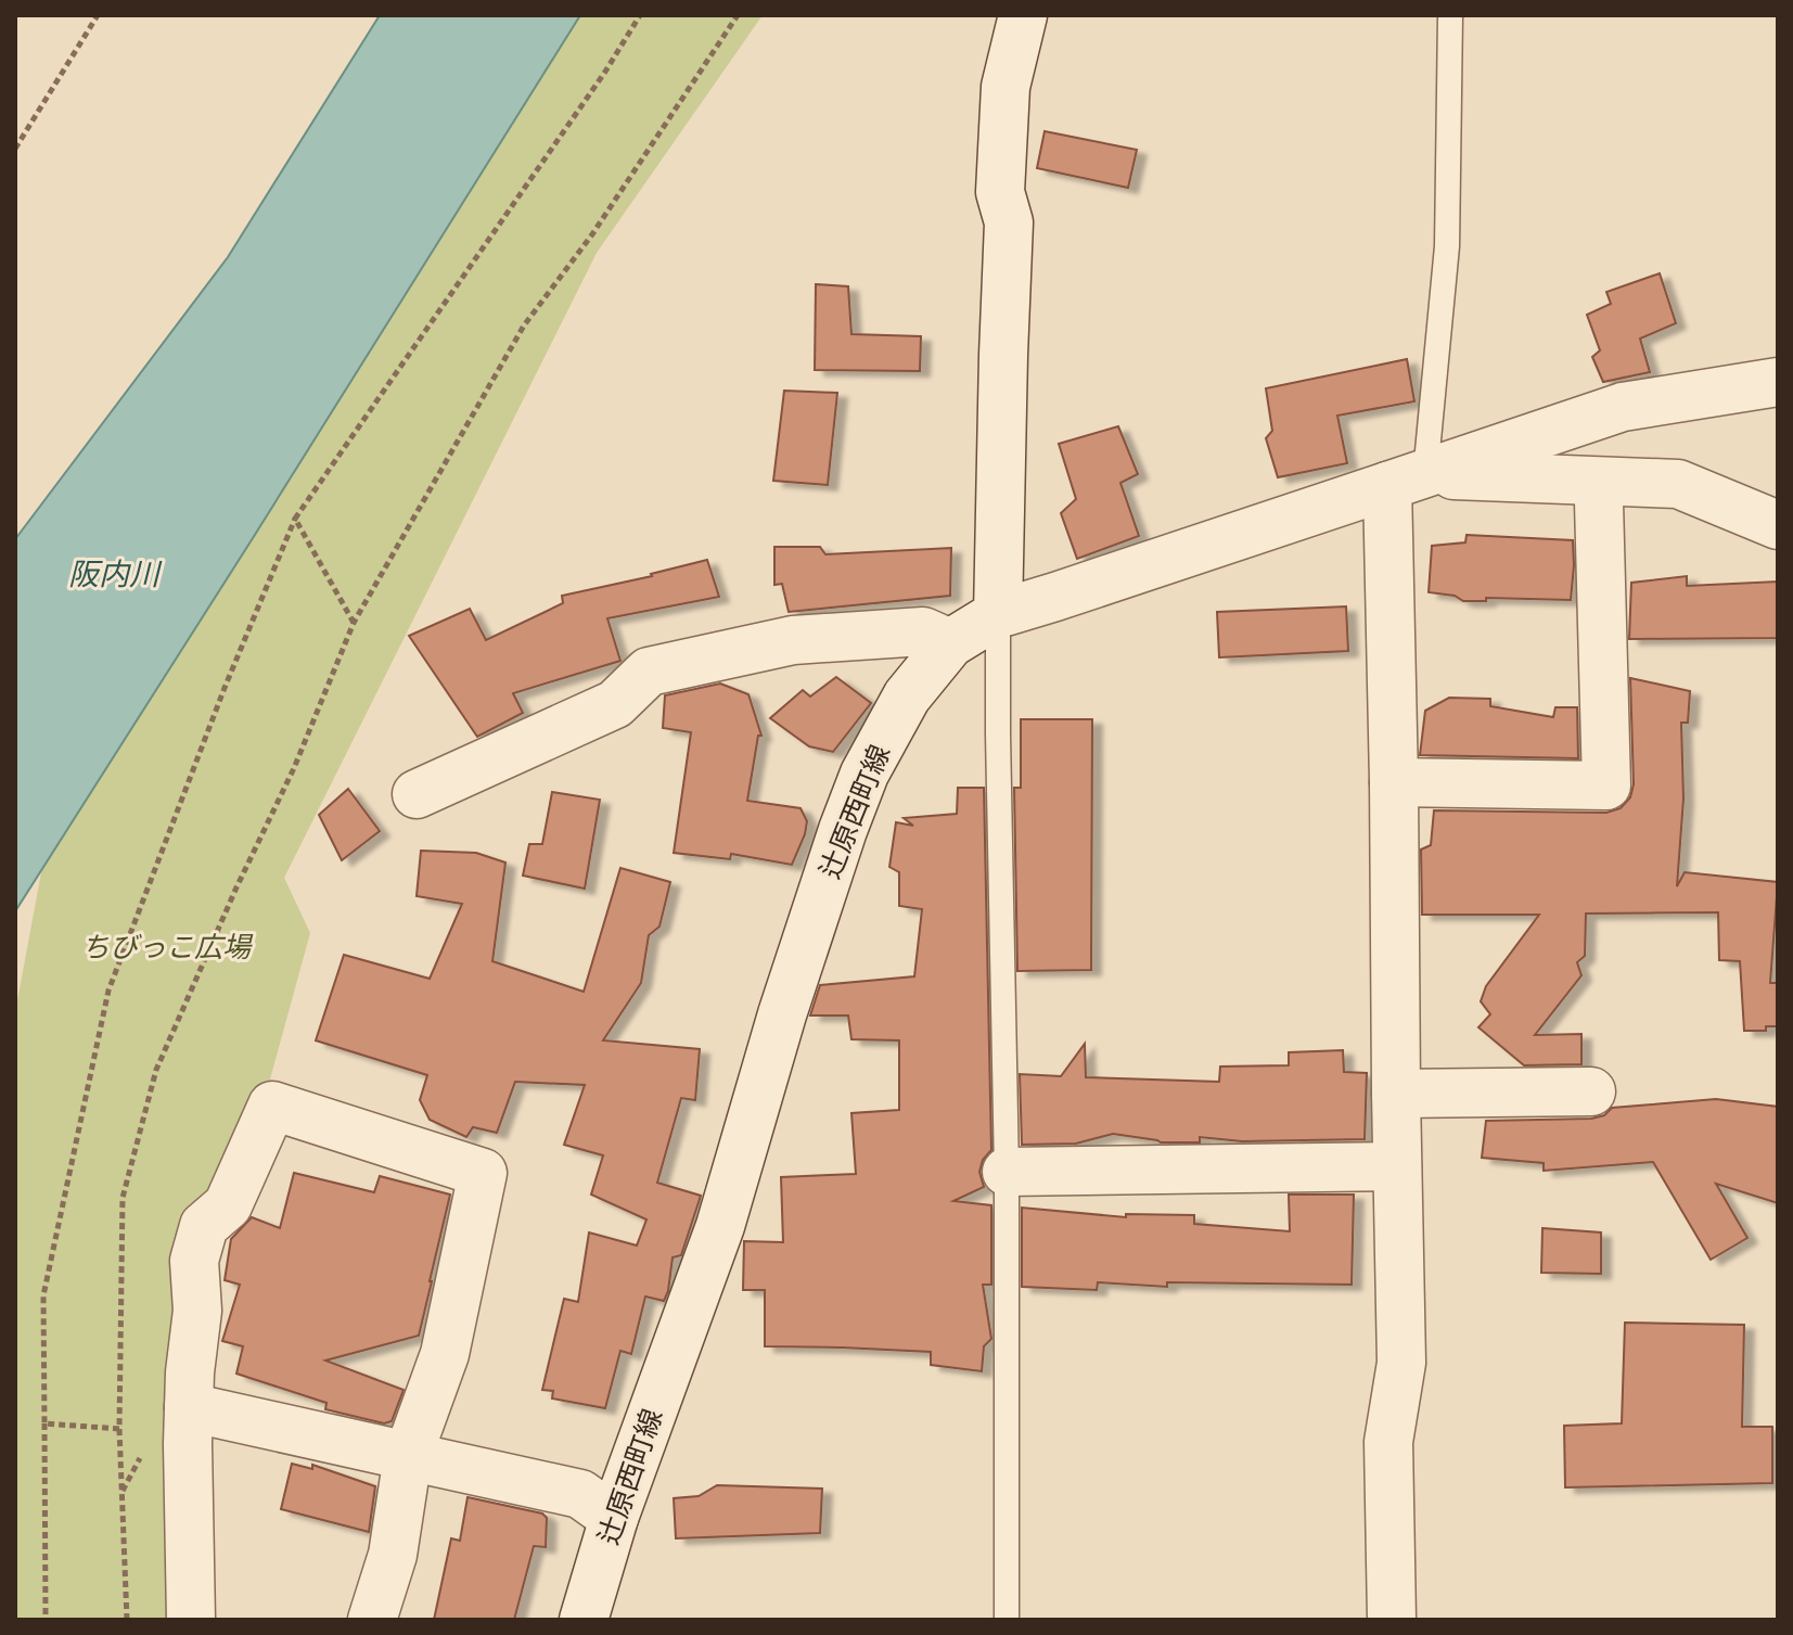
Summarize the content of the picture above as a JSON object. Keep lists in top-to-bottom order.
{
  "streets": {
    "street": ["辻原西町線"]
  },
  "water": ["阪内川"],
  "parks": ["ちびっこ広場"]
}
